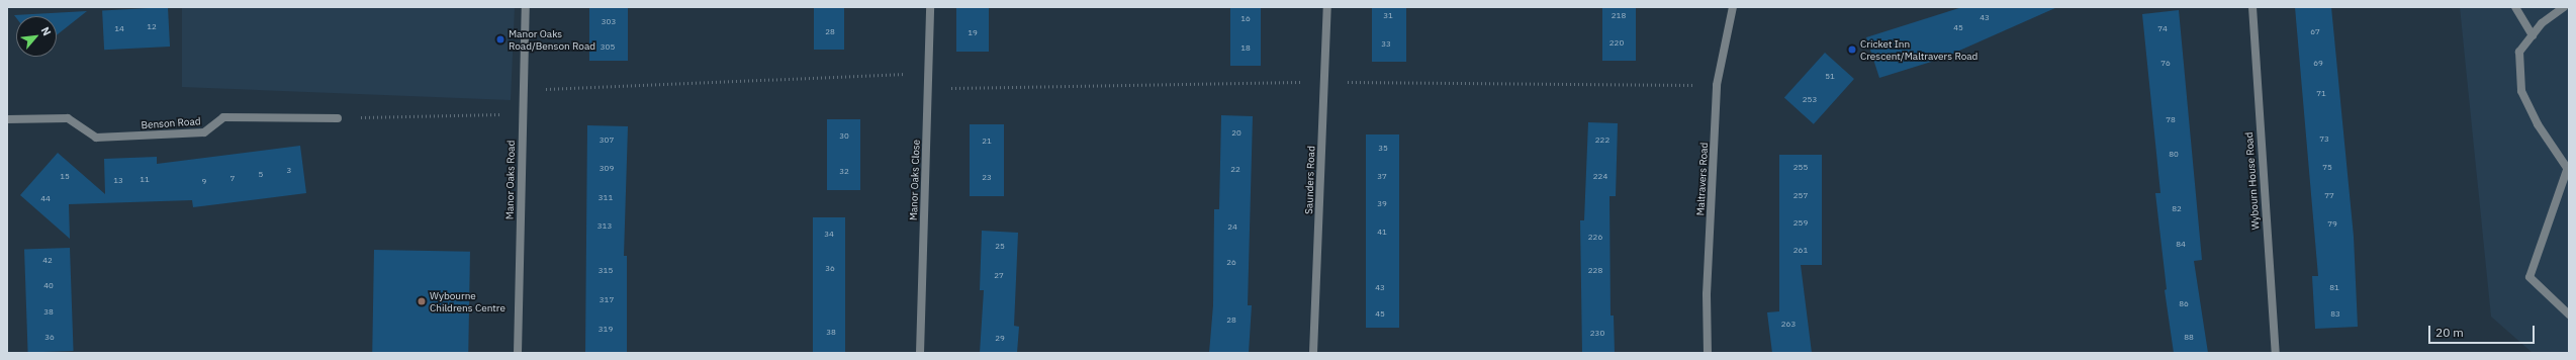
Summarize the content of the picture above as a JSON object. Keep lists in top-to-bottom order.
{
  "streets": {
    "street": [
      "Benson Road",
      "Maltravers Road",
      "Manor Oaks Road",
      "Manor Oaks Close",
      "Saunders Road",
      "Wybourn House Road"
    ]
  },
  "places": ["Manor Oaks Road/Benson Road", "Cricket Inn Crescent/Maltravers Road", "Wybourne Childrens Centre"],
  "house_numbers": [
    "31",
    "218",
    "43",
    "16",
    "303",
    "12",
    "45",
    "14",
    "74",
    "28",
    "67",
    "19",
    "220",
    "33",
    "305",
    "18",
    "76",
    "69",
    "51",
    "71",
    "253",
    "78",
    "20",
    "30",
    "73",
    "307",
    "222",
    "21",
    "35",
    "80",
    "255",
    "75",
    "309",
    "22",
    "3",
    "32",
    "5",
    "15",
    "37",
    "224",
    "23",
    "7",
    "11",
    "13",
    "9",
    "257",
    "77",
    "311",
    "44",
    "39",
    "82",
    "259",
    "79",
    "313",
    "24",
    "41",
    "34",
    "226",
    "84",
    "25",
    "261",
    "42",
    "26",
    "36",
    "315",
    "228",
    "27",
    "40",
    "43",
    "81",
    "317",
    "86",
    "38",
    "45",
    "83",
    "28",
    "263",
    "319",
    "38",
    "230",
    "36",
    "88",
    "29"
  ],
  "scale_bar": "20 m",
  "north": "top right"
}
